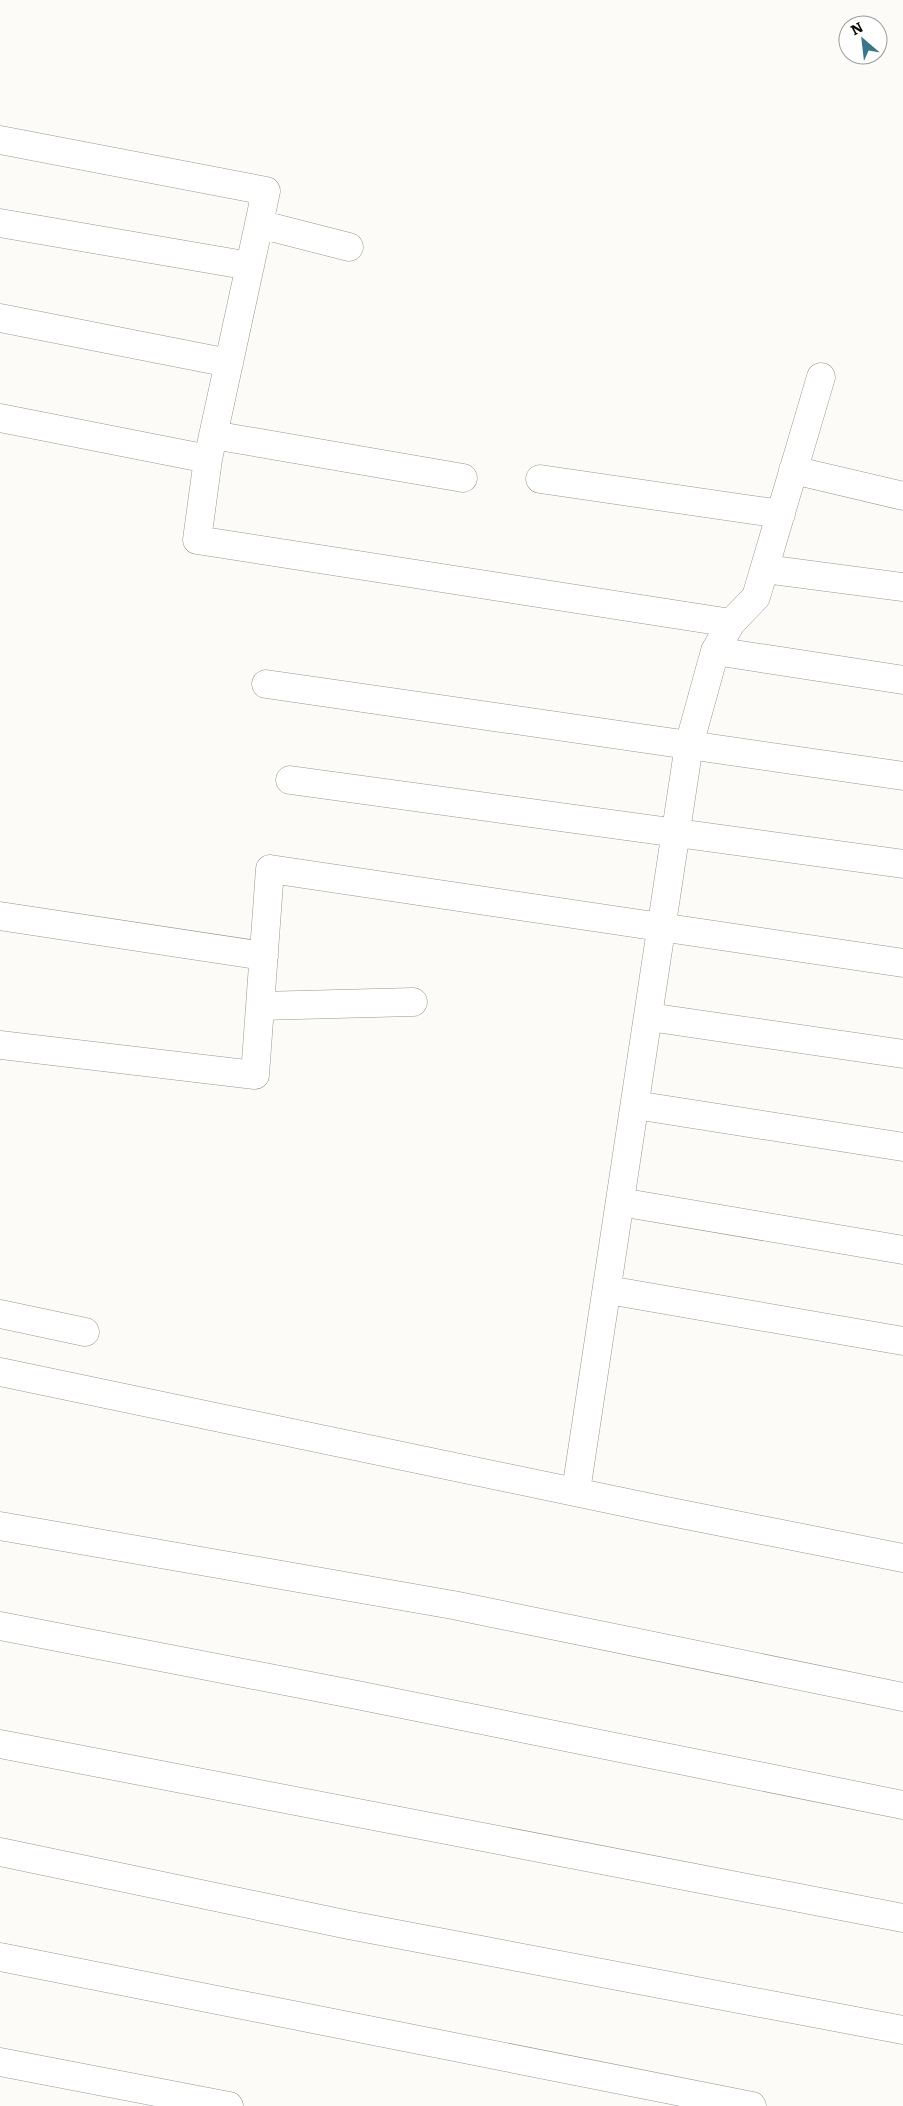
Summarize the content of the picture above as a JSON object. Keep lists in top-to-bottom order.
{
  "north": "top left"
}
